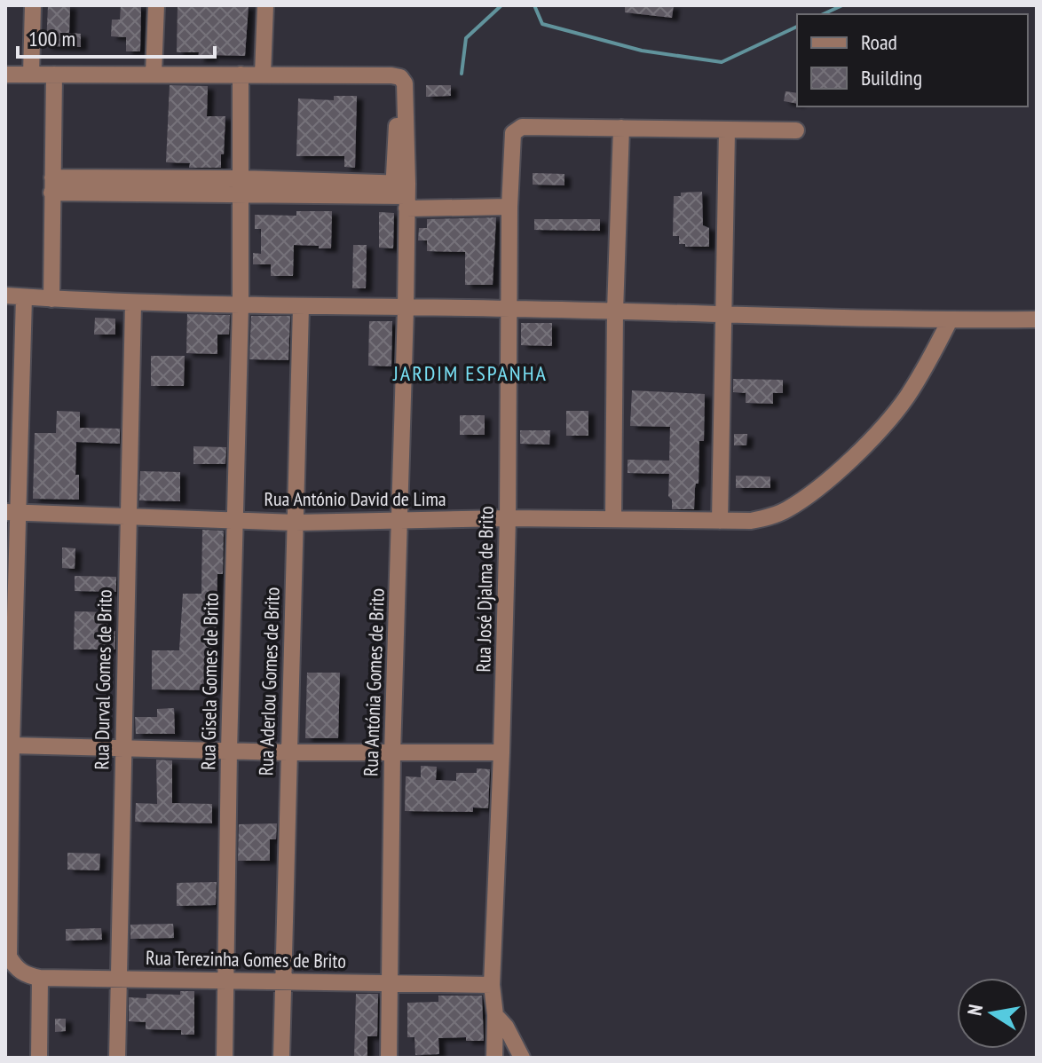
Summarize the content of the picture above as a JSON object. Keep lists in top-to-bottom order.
{
  "streets": {
    "street": [
      "Rua António David de Lima",
      "Rua José Djalma de Brito",
      "Rua Durval Gomes de Brito",
      "Rua Gisela Gomes de Brito",
      "Rua Aderlou Gomes de Brito",
      "Rua Antónia Gomes de Brito",
      "Rua Terezinha Gomes de Brito"
    ]
  },
  "crossings": [
    ["Rua António David de Lima", "Rua José Djalma de Brito"],
    ["Rua António David de Lima", "Rua Durval Gomes de Brito"],
    ["Rua António David de Lima", "Rua Gisela Gomes de Brito"],
    ["Rua António David de Lima", "Rua Aderlou Gomes de Brito"],
    ["Rua António David de Lima", "Rua Antónia Gomes de Brito"],
    ["Rua José Djalma de Brito", "Rua Terezinha Gomes de Brito"],
    ["Rua Durval Gomes de Brito", "Rua Terezinha Gomes de Brito"],
    ["Rua Gisela Gomes de Brito", "Rua Terezinha Gomes de Brito"],
    ["Rua Aderlou Gomes de Brito", "Rua Terezinha Gomes de Brito"],
    ["Rua Antónia Gomes de Brito", "Rua Terezinha Gomes de Brito"]
  ],
  "districts": ["JARDIM ESPANHA"],
  "legend": ["Road", "Building"],
  "scale_bar": "100 m",
  "north": "left"
}
